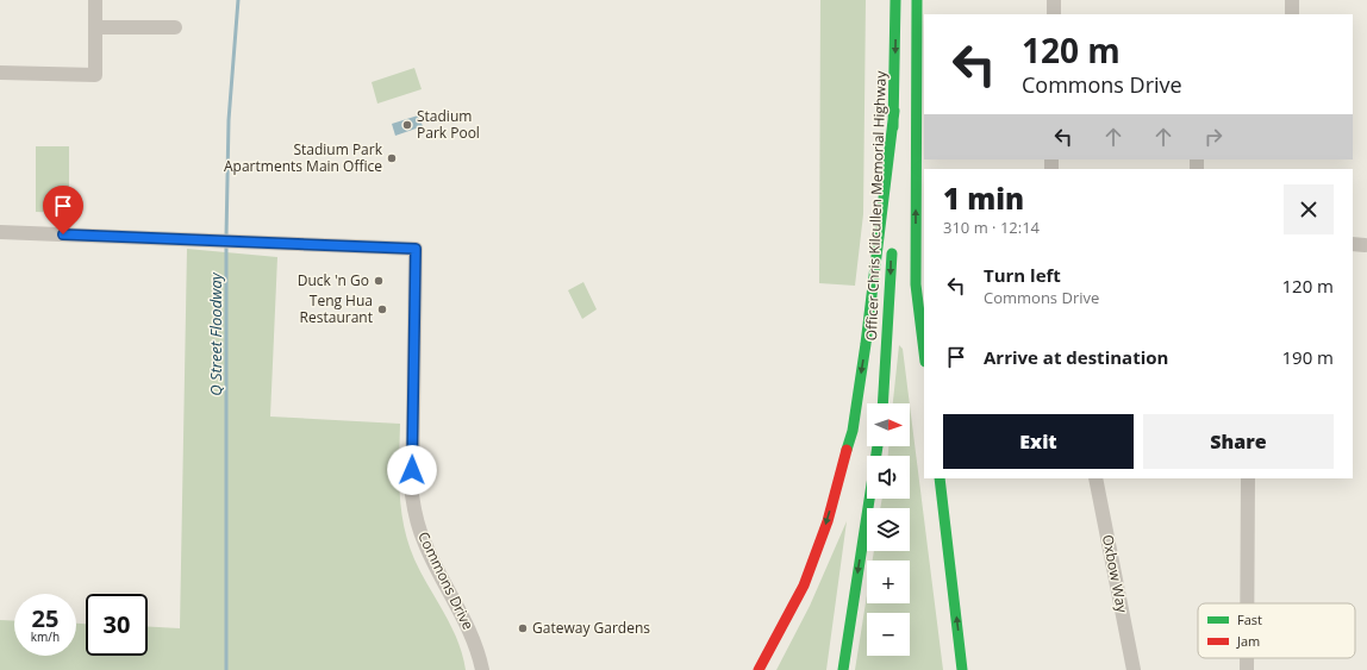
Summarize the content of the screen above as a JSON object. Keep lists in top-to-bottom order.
{
  "streets": {
    "highway": ["Officer Chris Kilcullen Memorial Highway"],
    "street": ["Oxbow Way", "Commons Drive"]
  },
  "water": ["Q Street Floodway"],
  "places": [
    "Stadium Park Pool",
    "Stadium Park Apartments Main Office",
    "Duck 'n Go",
    "Teng Hua Restaurant",
    "Gateway Gardens"
  ],
  "legend": ["Fast", "Jam"],
  "north": "right",
  "page": {
    "turn": ["120 m", "Commons Drive"],
    "heading": ["1 min", "310 m · 12:14"],
    "list": [
      {
        "name": "Turn left",
        "note": "Commons Drive",
        "value": "120 m"
      },
      {
        "name": "Arrive at destination",
        "value": "190 m"
      }
    ],
    "map_buttons": ["+", "−"],
    "buttons": ["Exit", "Share"],
    "speed": "25 km/h",
    "limit": "30"
  }
}
